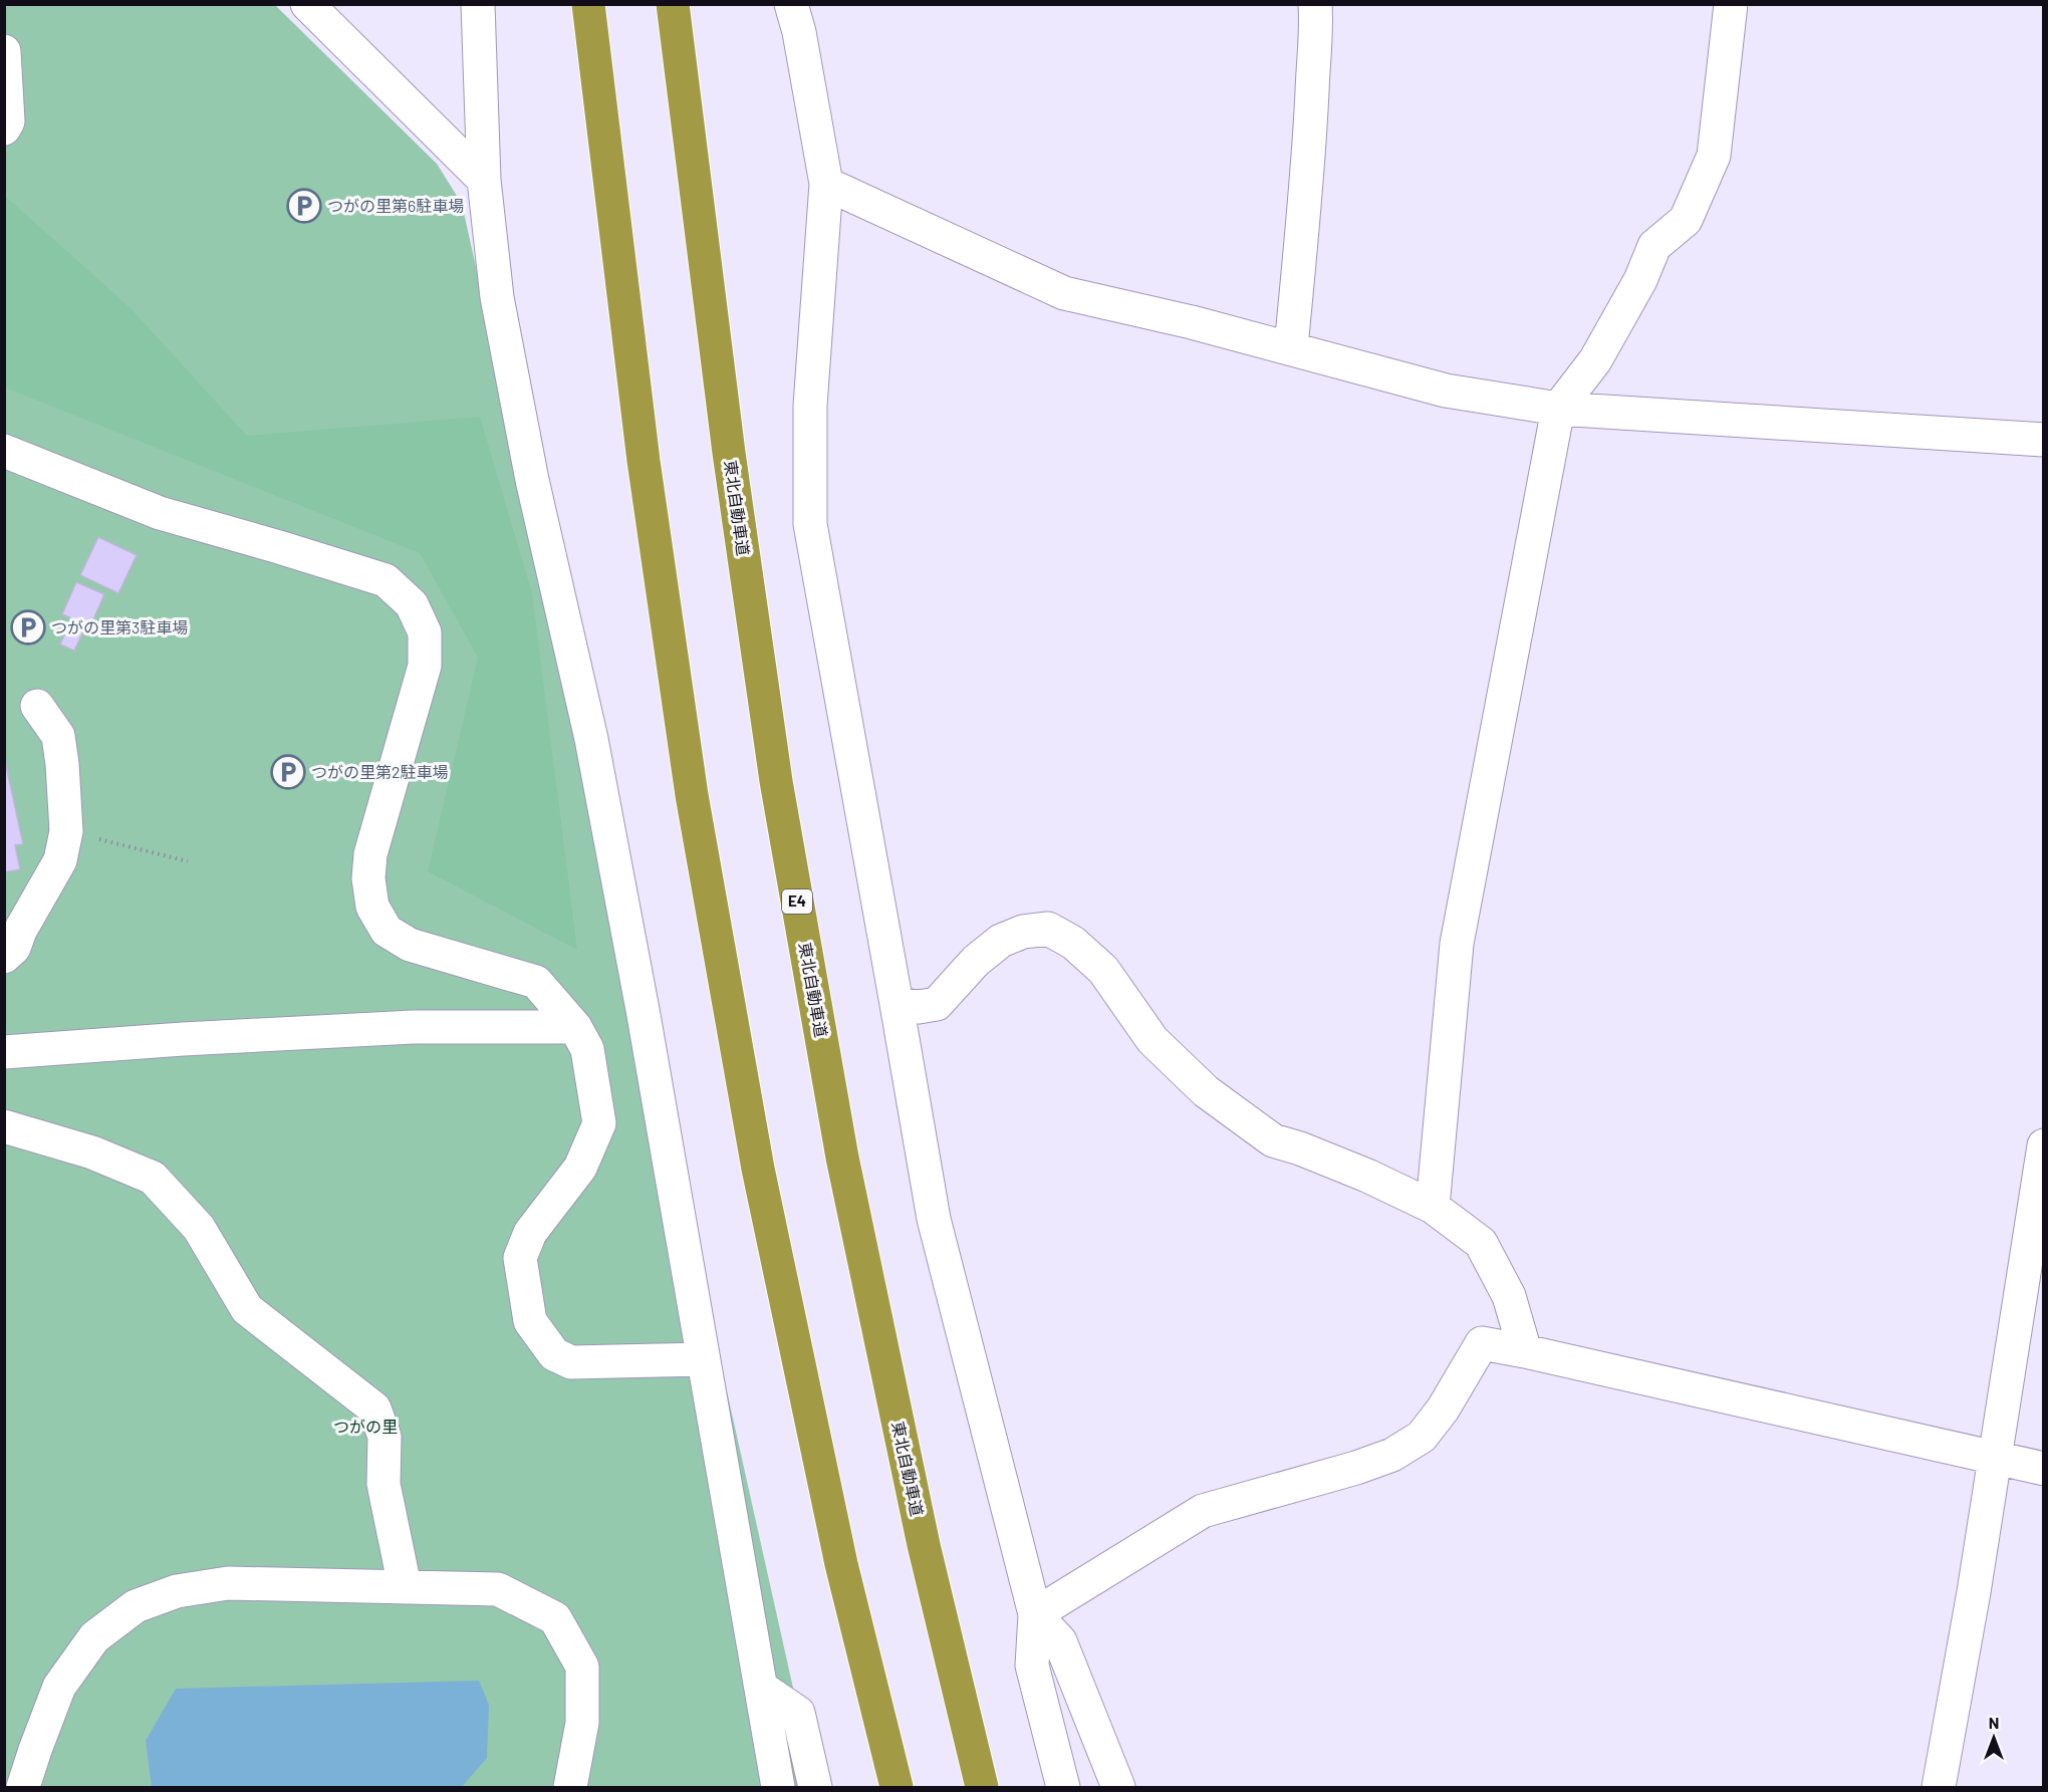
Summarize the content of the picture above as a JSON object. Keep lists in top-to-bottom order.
{
  "streets": {
    "highway": ["東北自動車道", "E4"]
  },
  "parks": ["つがの里"],
  "places": {
    "parking": ["つがの里第6駐車場", "つがの里第3駐車場", "つがの里第2駐車場"]
  },
  "north": "top"
}
